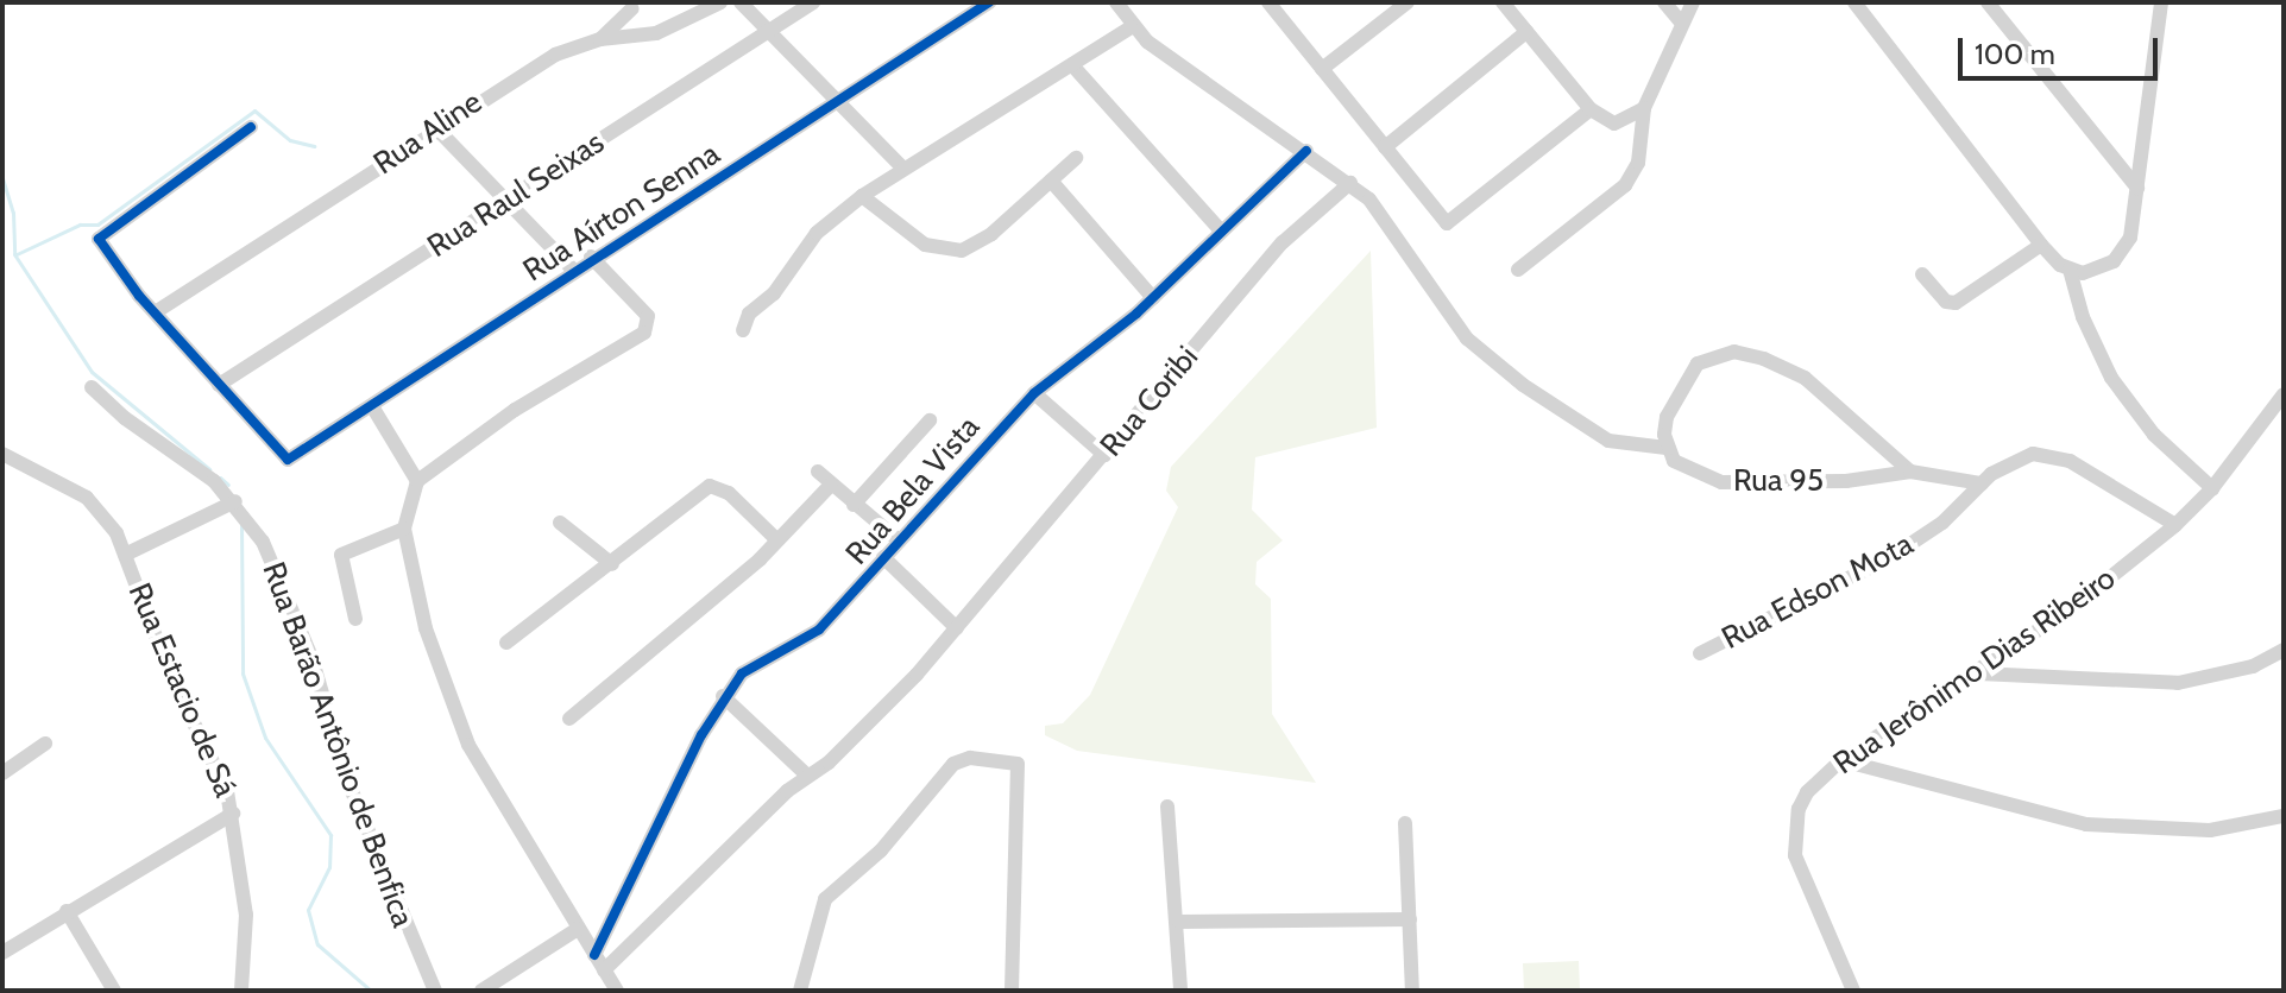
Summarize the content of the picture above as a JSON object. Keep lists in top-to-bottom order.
{
  "streets": {
    "street": [
      "Rua Aline",
      "Rua Raul Seixas",
      "Rua Aírton Senna",
      "Rua Coribi",
      "Rua 95",
      "Rua Bela Vista",
      "Rua Edson Mota",
      "Rua Jerônimo Dias Ribeiro",
      "Rua Estacio de Sá",
      "Rua Barão Antônio de Benfica"
    ]
  },
  "crossings": [
    ["Rua Raul Seixas", "Rua Aírton Senna"],
    ["Rua 95", "Rua Edson Mota"],
    ["Rua Edson Mota", "Rua Jerônimo Dias Ribeiro"]
  ],
  "scale_bar": "100 m"
}
